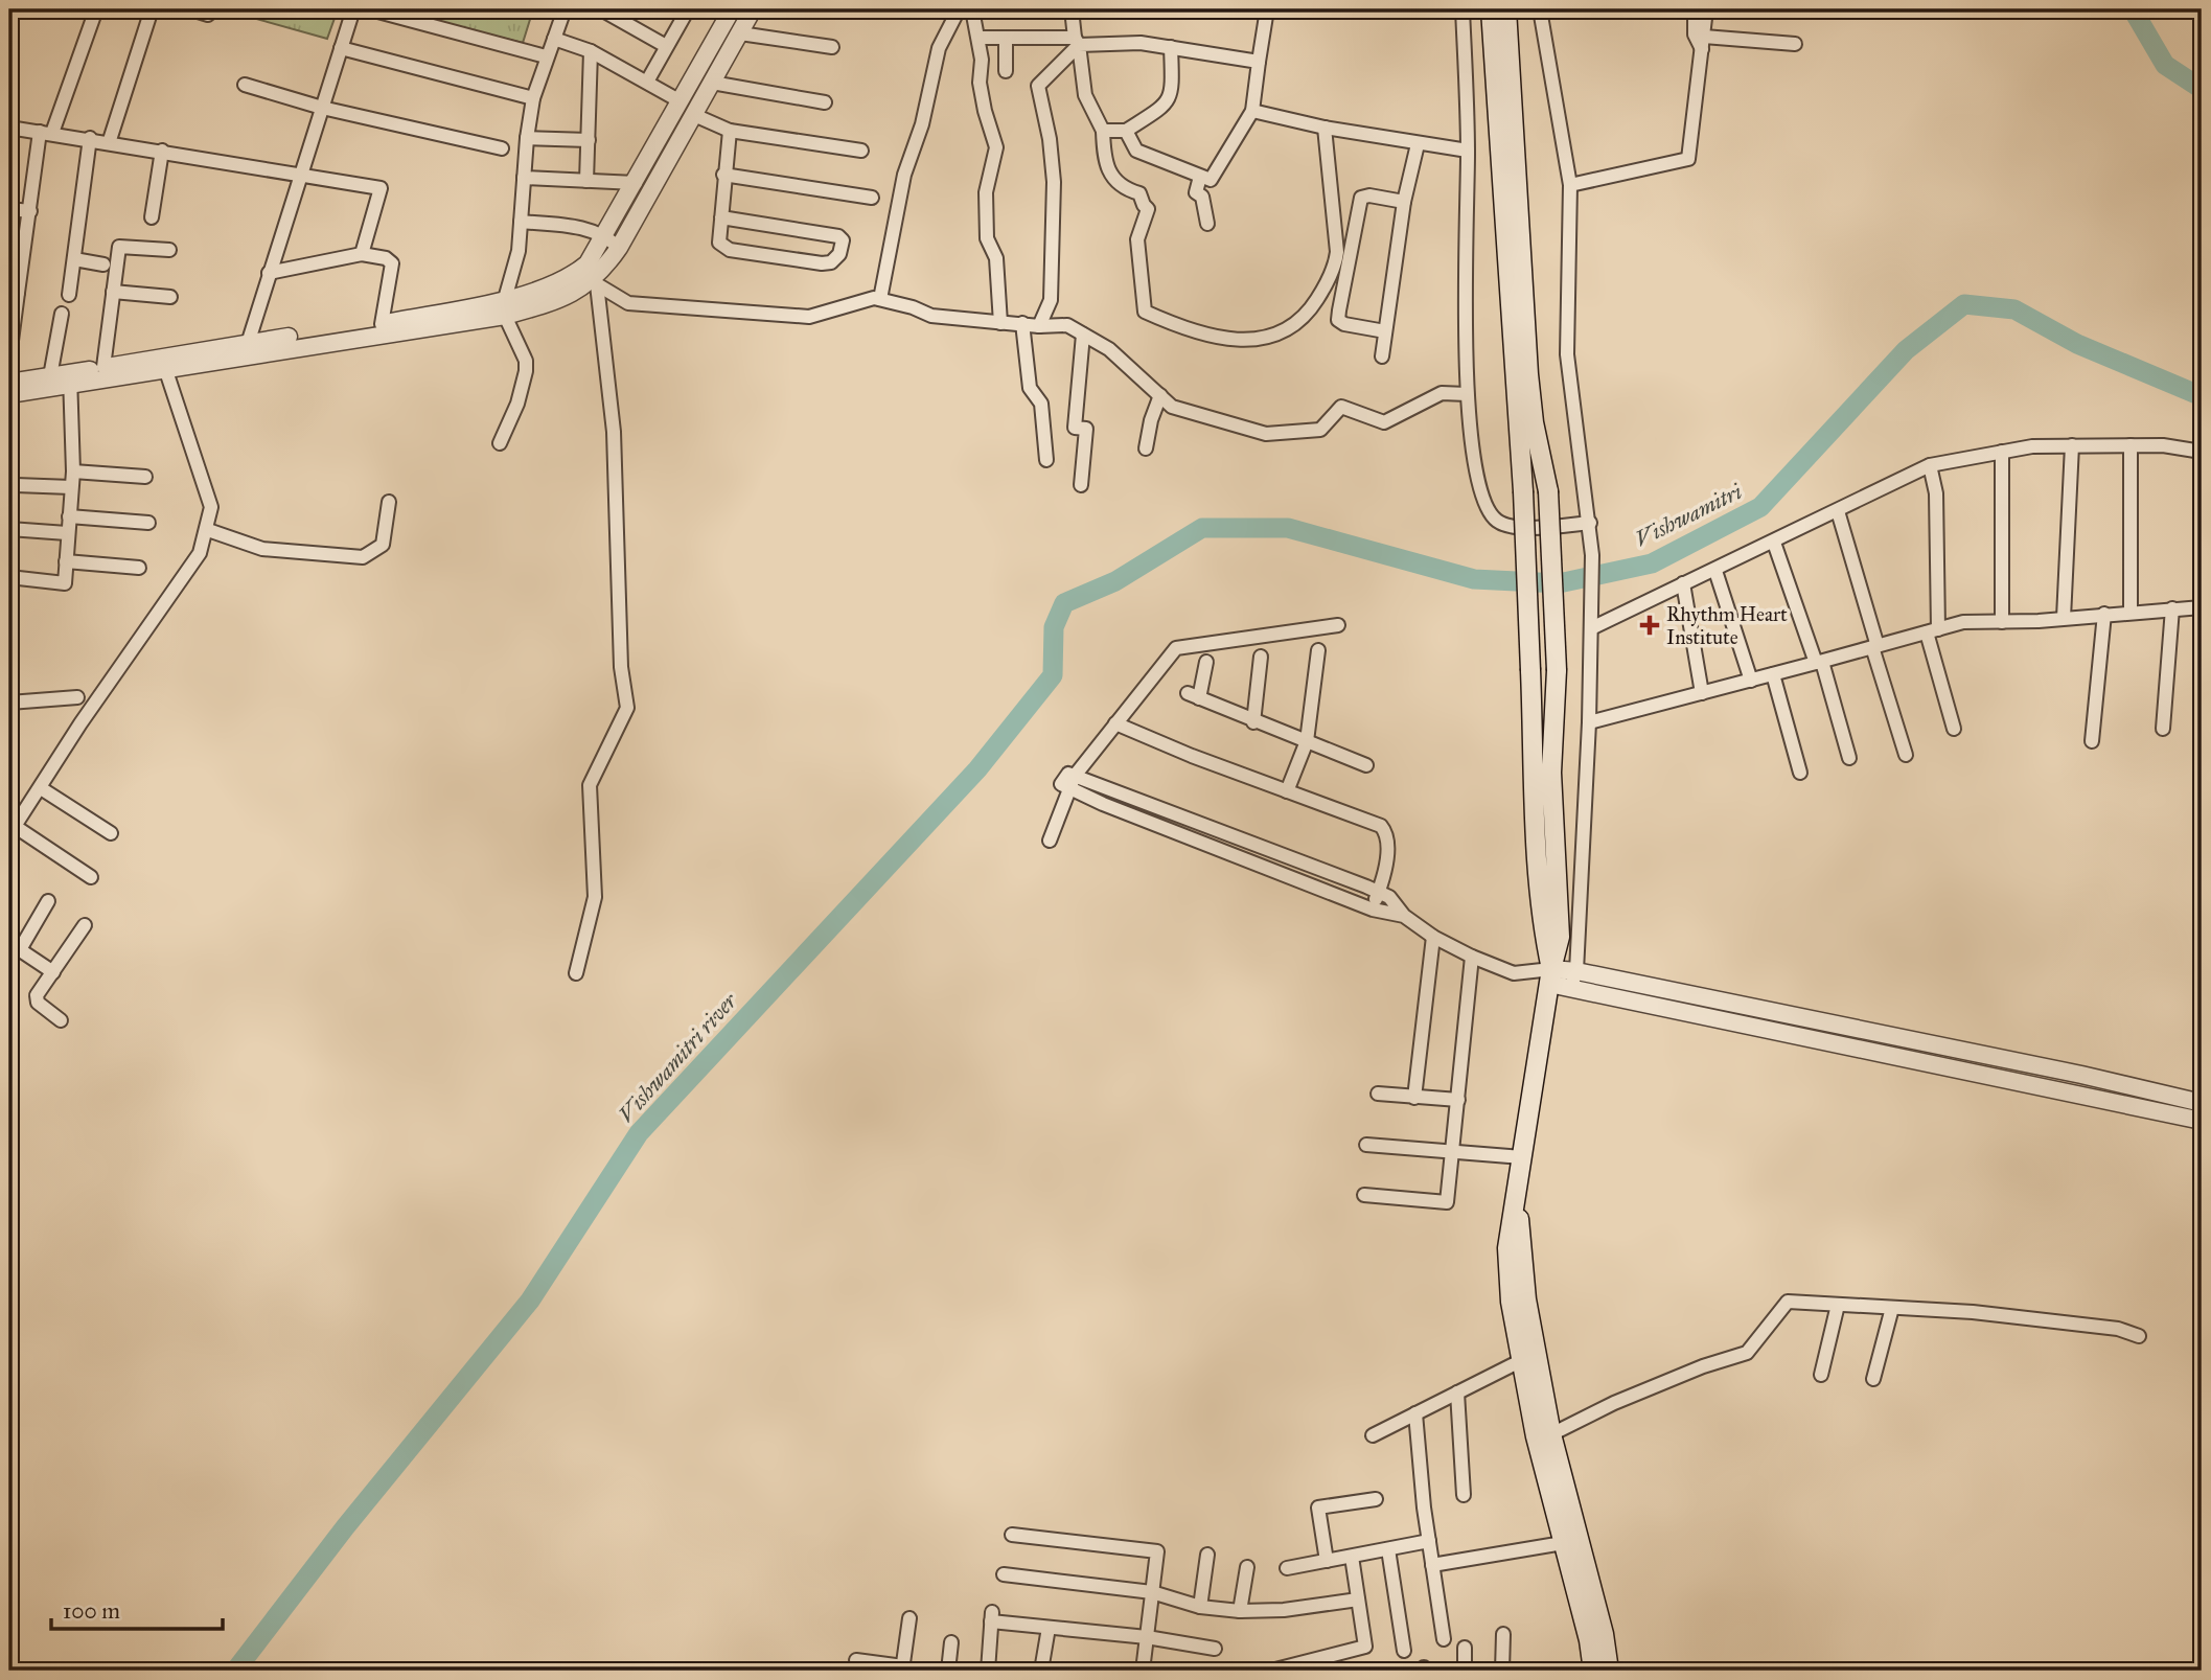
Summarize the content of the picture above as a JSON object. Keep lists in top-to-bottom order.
{
  "water": ["Vishwamitri", "Vishwamitri river"],
  "places": {
    "health": ["Rhythm Heart Institute"]
  },
  "scale_bar": "100 m"
}
